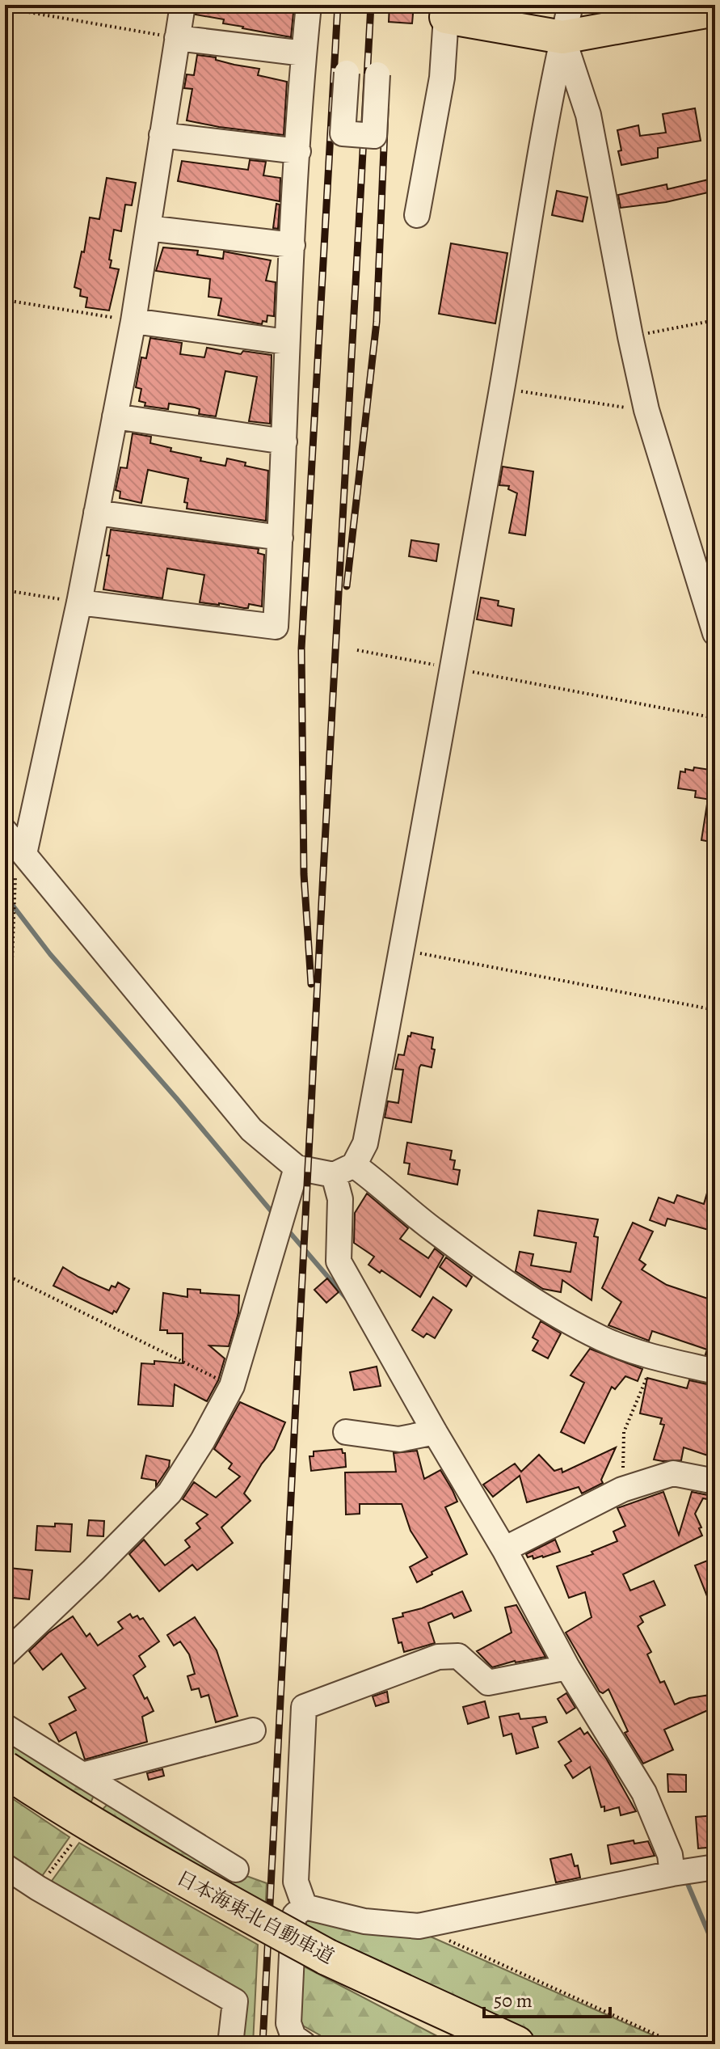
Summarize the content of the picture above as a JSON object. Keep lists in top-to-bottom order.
{
  "streets": {
    "highway": ["日本海東北自動車道"]
  },
  "scale_bar": "50 m"
}
